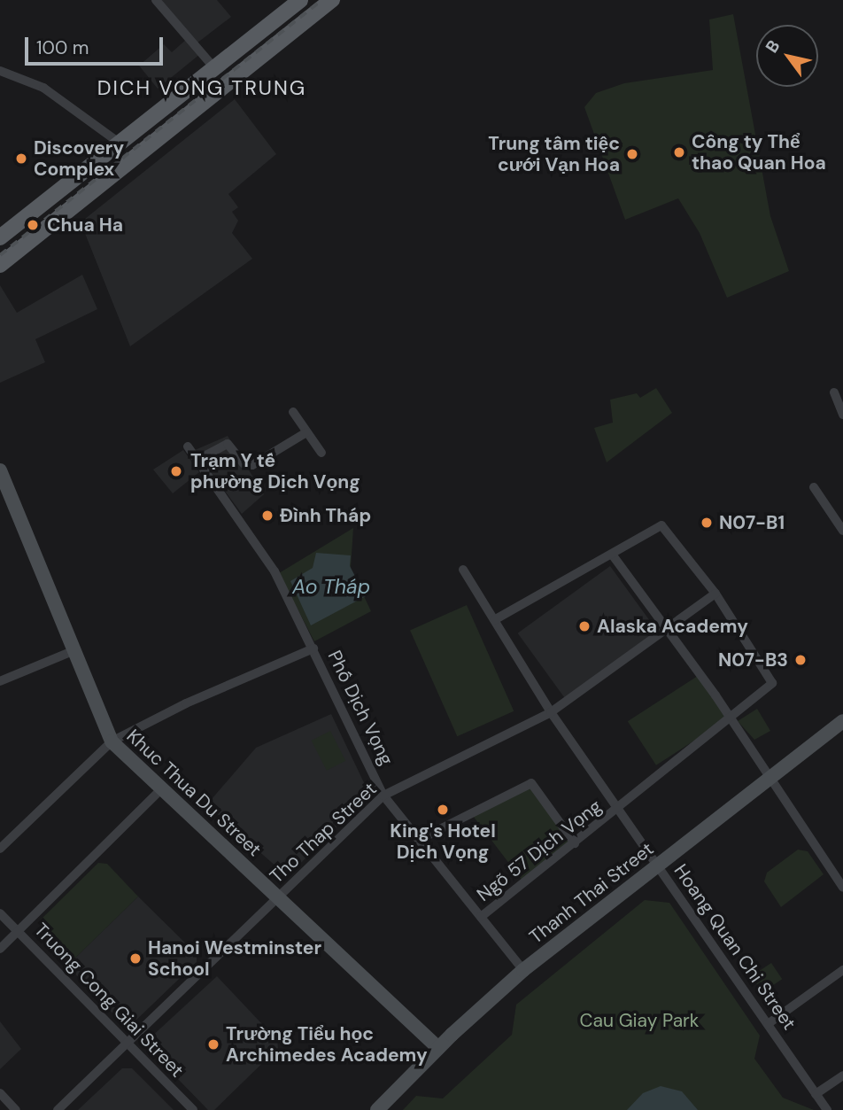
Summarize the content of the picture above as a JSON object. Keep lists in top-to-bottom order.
{
  "streets": {
    "street": [
      "Phố Dịch Vọng",
      "Khuc Thua Du Street",
      "Tho Thap Street",
      "Ngõ 57 Dịch Vọng",
      "Thanh Thai Street",
      "Hoang Quan Chi Street",
      "Truong Cong Giai Street"
    ]
  },
  "crossings": [
    ["Phố Dịch Vọng", "Tho Thap Street"],
    ["Phố Dịch Vọng", "Ngõ 57 Dịch Vọng"],
    ["Phố Dịch Vọng", "Thanh Thai Street"],
    ["Khuc Thua Du Street", "Tho Thap Street"],
    ["Khuc Thua Du Street", "Thanh Thai Street"],
    ["Tho Thap Street", "Ngõ 57 Dịch Vọng"],
    ["Tho Thap Street", "Hoang Quan Chi Street"],
    ["Tho Thap Street", "Truong Cong Giai Street"],
    ["Ngõ 57 Dịch Vọng", "Hoang Quan Chi Street"],
    ["Thanh Thai Street", "Hoang Quan Chi Street"]
  ],
  "districts": ["DICH VONG TRUNG"],
  "water": ["Ao Tháp"],
  "parks": ["Cau Giay Park"],
  "places": [
    "Công ty Thể thao Quan Hoa",
    "Trung tâm tiệc cưới Vạn Hoa",
    "Discovery Complex",
    "Chua Ha",
    "Trạm Y tế phường Dịch Vọng",
    "Đình Tháp",
    "N07-B1",
    "Alaska Academy",
    "N07-B3",
    "King's Hotel Dịch Vọng",
    "Hanoi Westminster School",
    "Trường Tiểu học Archimedes Academy"
  ],
  "scale_bar": "100 m",
  "north": "top left"
}
